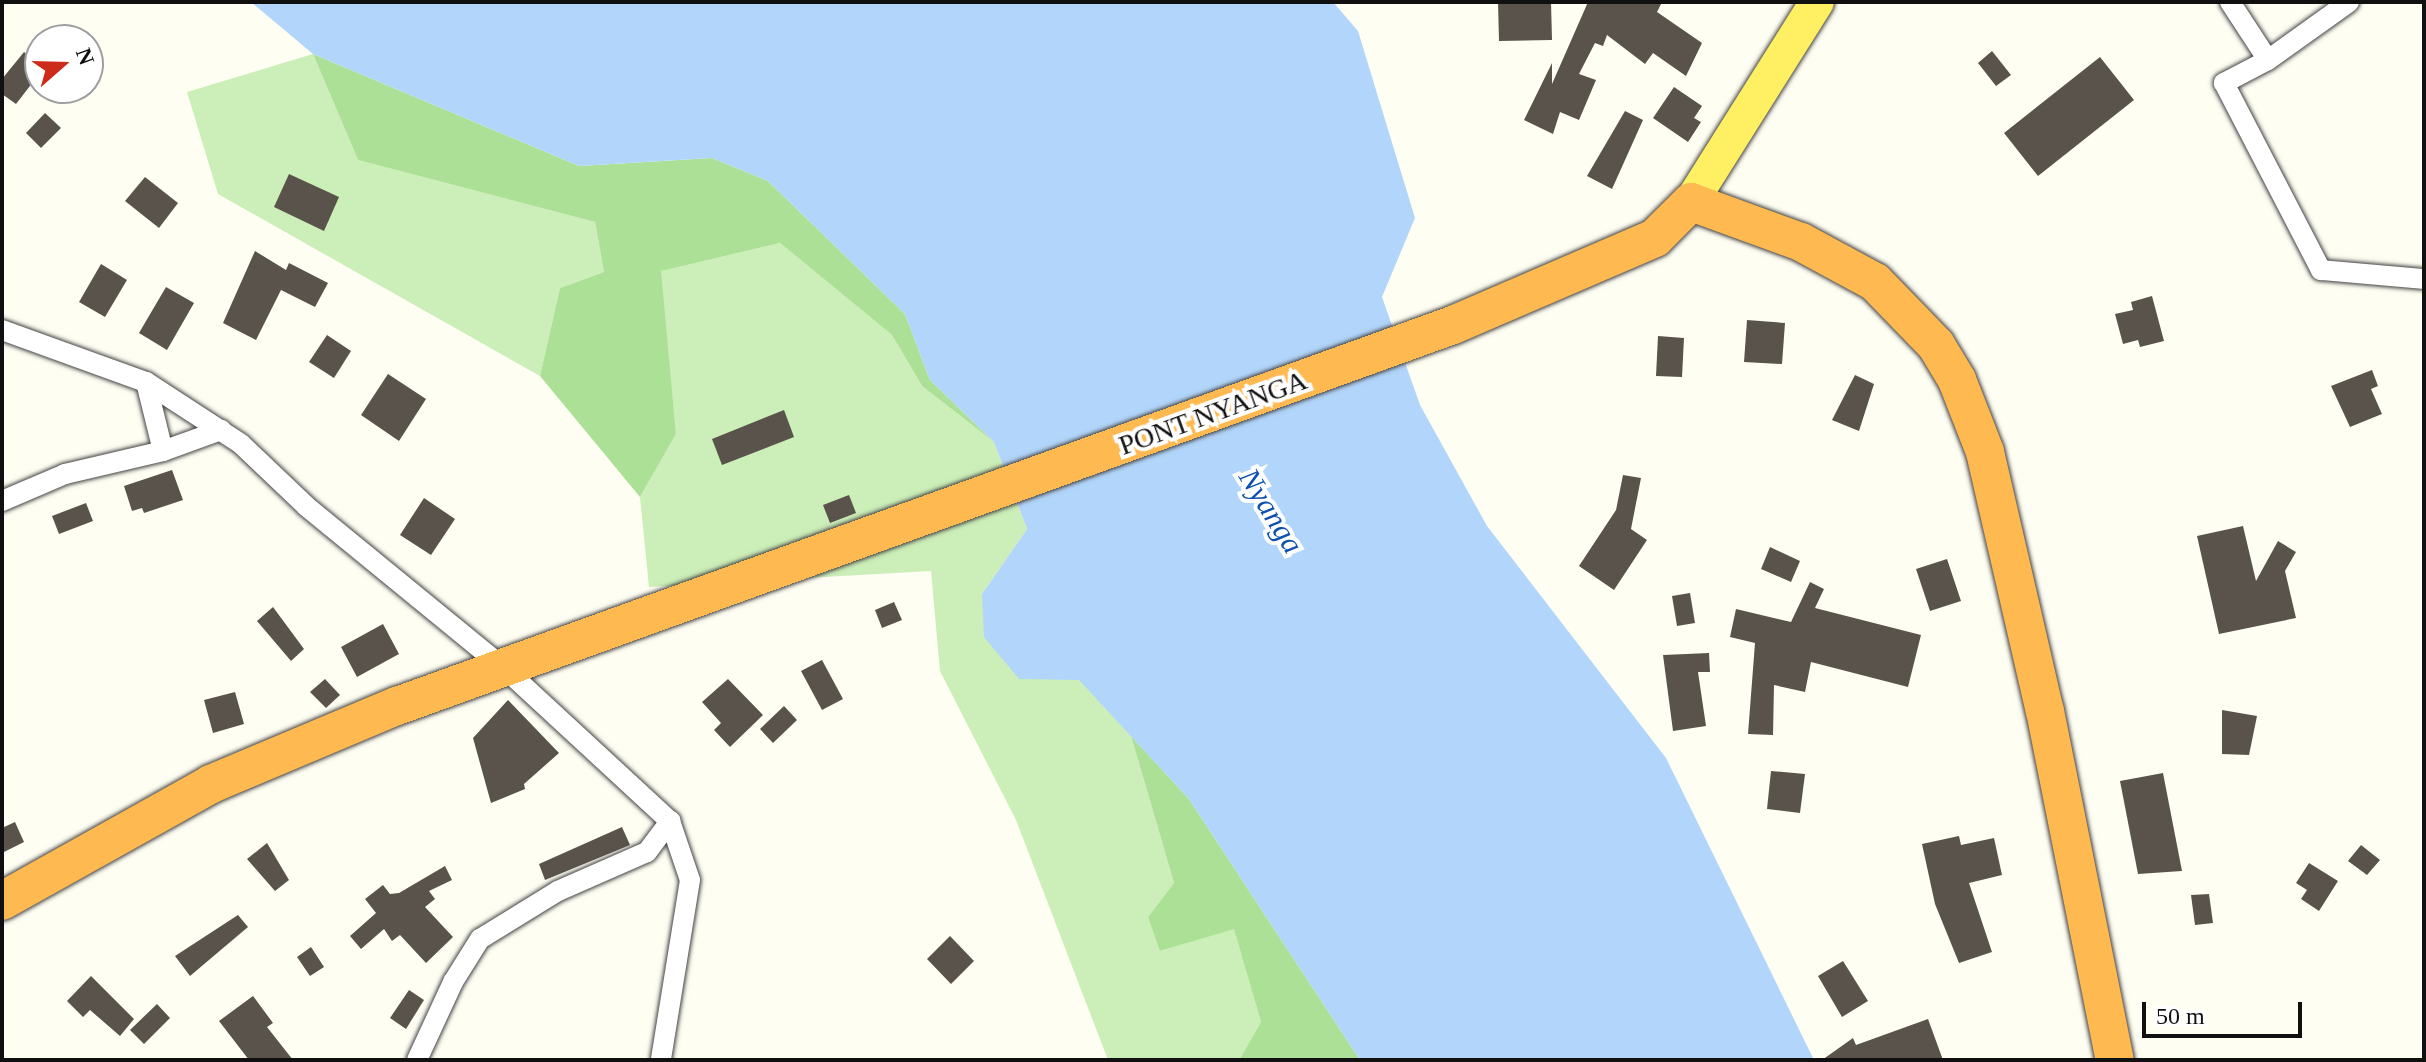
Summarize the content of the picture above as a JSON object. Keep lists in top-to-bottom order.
{
  "streets": {
    "highway": ["PONT NYANGA"]
  },
  "water": ["Nyanga"],
  "scale_bar": "50 m",
  "north": "right"
}
